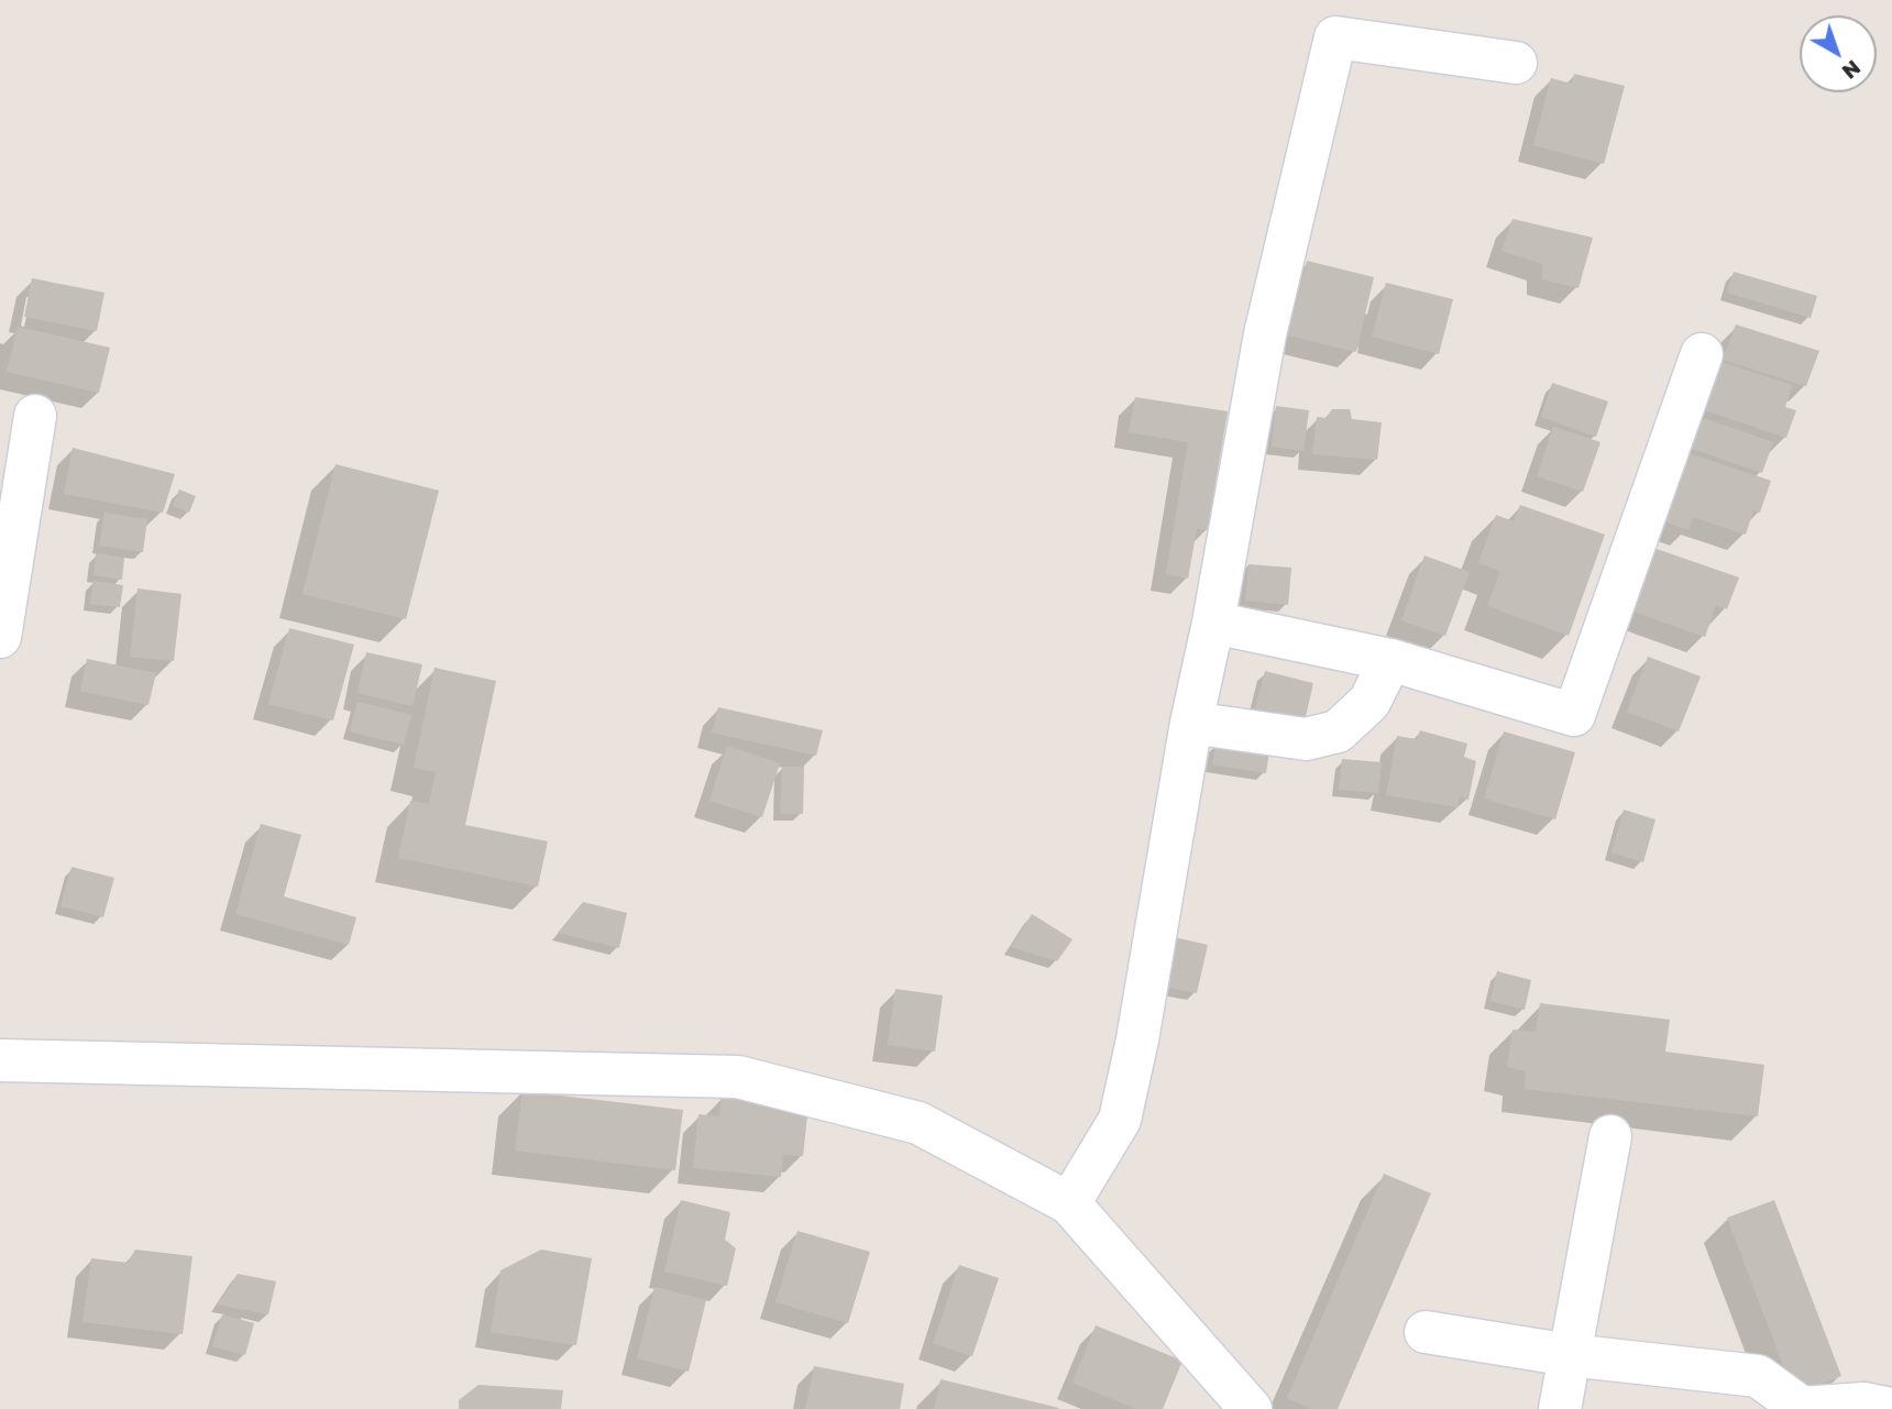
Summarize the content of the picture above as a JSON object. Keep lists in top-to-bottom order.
{
  "north": "bottom right"
}
